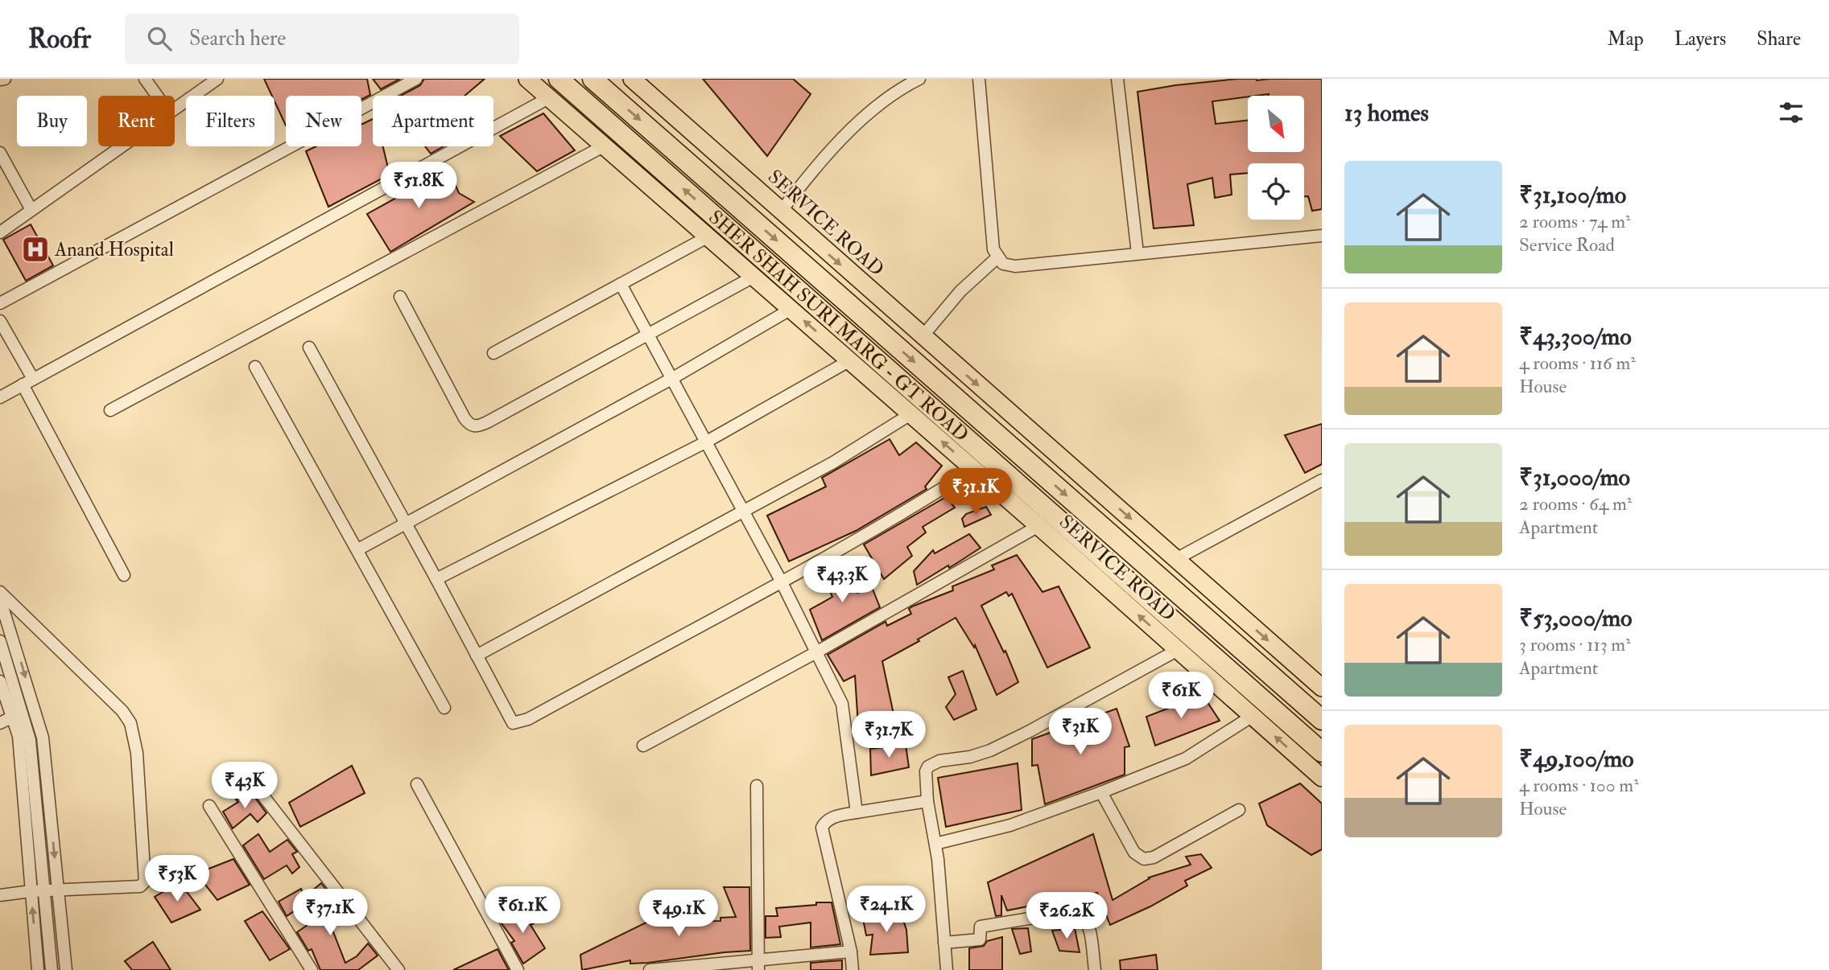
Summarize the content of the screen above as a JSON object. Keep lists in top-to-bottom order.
{
  "streets": {
    "highway": ["SHER SHAH SURI MARG - GT ROAD"],
    "main road": ["SERVICE ROAD"]
  },
  "places": {
    "hospital": ["Anand Hospital"]
  },
  "north": "bottom right",
  "page": {
    "header": "Roofr",
    "search": "Search here",
    "nav": ["Map", "Layers", "Share"],
    "heading": "13 homes",
    "chip": [
      "Buy",
      "Rent",
      "Filters",
      "New",
      "Apartment"
    ],
    "list": [
      {
        "name": "₹31,100/mo",
        "note": "2 rooms · 74 m² · Service Road"
      },
      {
        "name": "₹43,300/mo",
        "note": "4 rooms · 116 m² · House"
      },
      {
        "name": "₹31,000/mo",
        "note": "2 rooms · 64 m² · Apartment"
      },
      {
        "name": "₹53,000/mo",
        "note": "3 rooms · 113 m² · Apartment"
      },
      {
        "name": "₹49,100/mo",
        "note": "4 rooms · 100 m² · House"
      }
    ],
    "price": [
      "₹51.8K",
      "₹31.1K",
      "₹43.3K",
      "₹61K",
      "₹31K",
      "₹31.7K",
      "₹43K",
      "₹53K",
      "₹24.1K",
      "₹61.1K",
      "₹37.1K",
      "₹49.1K",
      "₹26.2K"
    ]
  }
}
